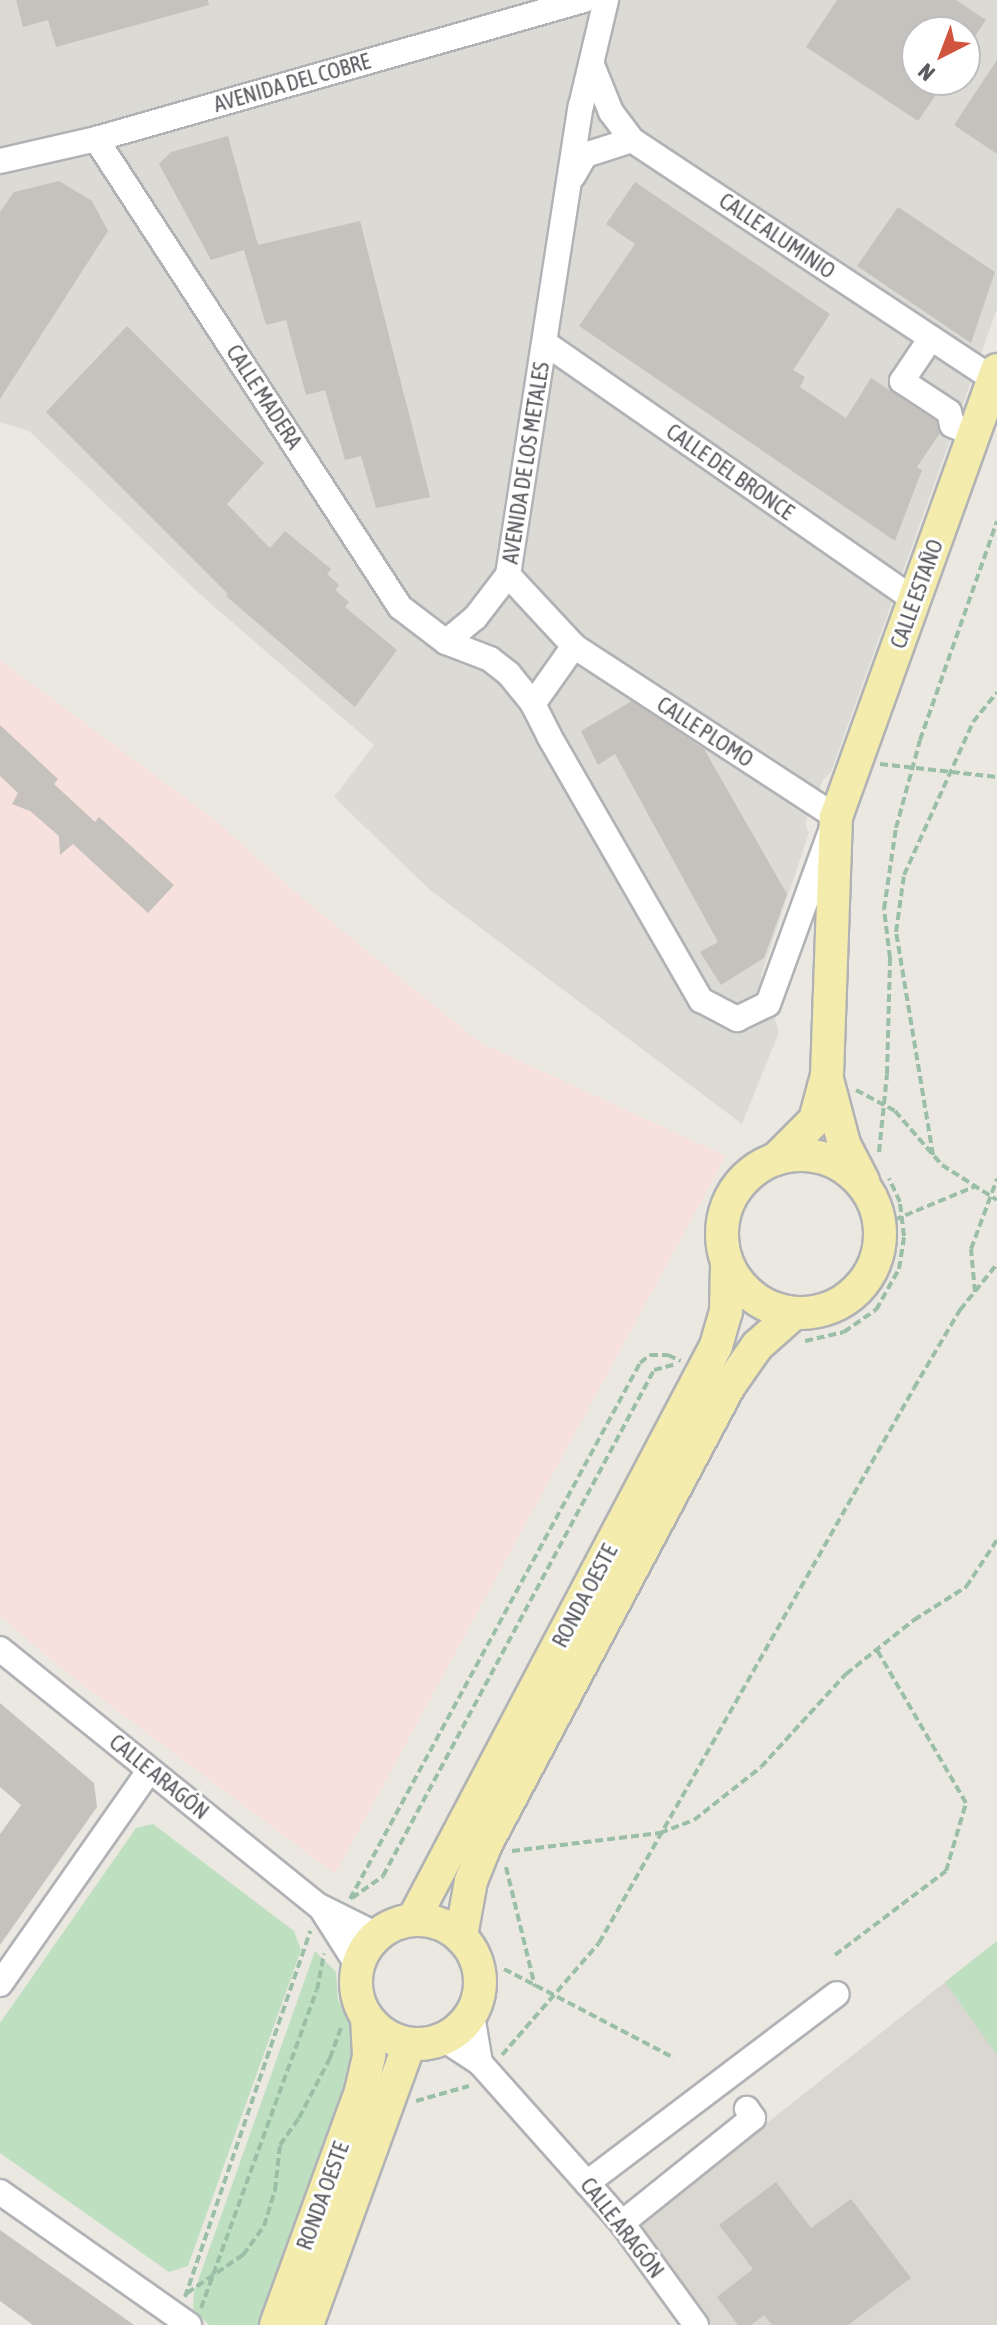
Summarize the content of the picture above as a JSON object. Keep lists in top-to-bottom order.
{
  "streets": {
    "main road": ["CALLE ESTAÑO", "RONDA OESTE"],
    "street": [
      "AVENIDA DEL COBRE",
      "CALLE ALUMINIO",
      "CALLE MADERA",
      "AVENIDA DE LOS METALES",
      "CALLE DEL BRONCE",
      "CALLE PLOMO",
      "CALLE ARAGÓN"
    ]
  },
  "crossings": [
    ["AVENIDA DEL COBRE", "CALLE MADERA"],
    ["CALLE ALUMINIO", "AVENIDA DE LOS METALES"],
    ["CALLE ALUMINIO", "CALLE ESTAÑO"],
    ["CALLE MADERA", "CALLE ESTAÑO"],
    ["AVENIDA DE LOS METALES", "CALLE DEL BRONCE"],
    ["AVENIDA DE LOS METALES", "CALLE PLOMO"],
    ["CALLE DEL BRONCE", "CALLE ESTAÑO"],
    ["CALLE ESTAÑO", "CALLE PLOMO"],
    ["CALLE ESTAÑO", "RONDA OESTE"],
    ["RONDA OESTE", "CALLE ARAGÓN"]
  ],
  "north": "bottom left"
}
